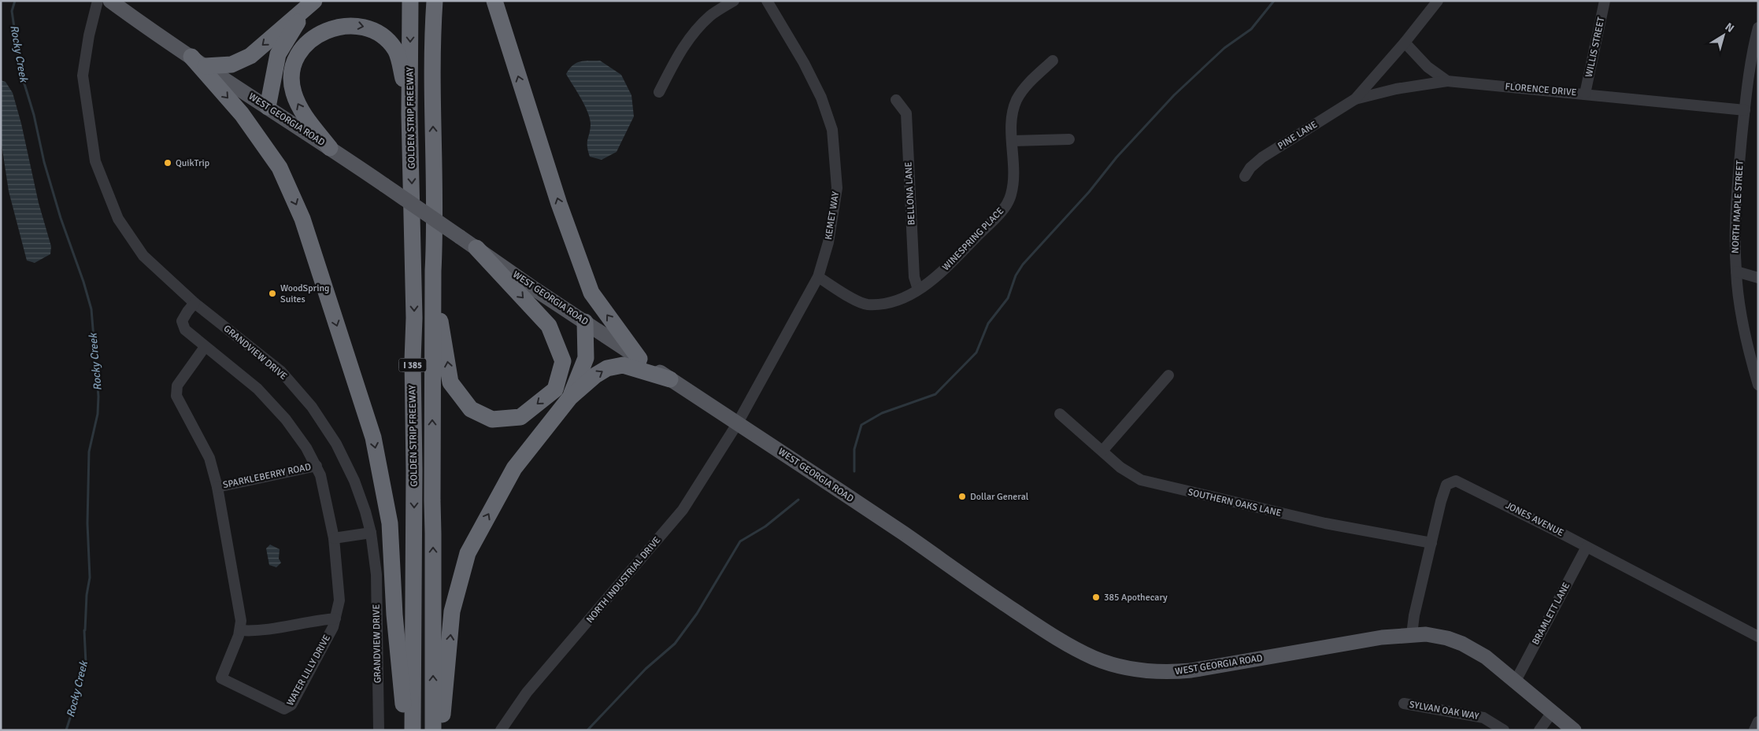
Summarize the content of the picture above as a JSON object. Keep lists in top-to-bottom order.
{
  "streets": {
    "highway": ["GOLDEN STRIP FREEWAY", "I 385"],
    "main road": ["WEST GEORGIA ROAD"],
    "street": [
      "WILLIS STREET",
      "FLORENCE DRIVE",
      "PINE LANE",
      "BELLONA LANE",
      "NORTH MAPLE STREET",
      "KEMET WAY",
      "WINESPRING PLACE",
      "GRANDVIEW DRIVE",
      "SPARKLEBERRY ROAD",
      "SOUTHERN OAKS LANE",
      "JONES AVENUE",
      "NORTH INDUSTRIAL DRIVE",
      "BRAMLETT LANE",
      "WATER LILLY DRIVE",
      "SYLVAN OAK WAY"
    ]
  },
  "crossings": [
    ["WILLIS STREET", "FLORENCE DRIVE"],
    ["FLORENCE DRIVE", "PINE LANE"],
    ["FLORENCE DRIVE", "NORTH MAPLE STREET"],
    ["WEST GEORGIA ROAD", "KEMET WAY"],
    ["WEST GEORGIA ROAD", "JONES AVENUE"],
    ["WEST GEORGIA ROAD", "NORTH INDUSTRIAL DRIVE"],
    ["WEST GEORGIA ROAD", "BRAMLETT LANE"],
    ["BELLONA LANE", "WINESPRING PLACE"],
    ["KEMET WAY", "WINESPRING PLACE"],
    ["KEMET WAY", "NORTH INDUSTRIAL DRIVE"],
    ["GRANDVIEW DRIVE", "WATER LILLY DRIVE"],
    ["SPARKLEBERRY ROAD", "WATER LILLY DRIVE"],
    ["SOUTHERN OAKS LANE", "JONES AVENUE"],
    ["JONES AVENUE", "BRAMLETT LANE"]
  ],
  "water": ["Rocky Creek"],
  "places": [
    "QuikTrip",
    "WoodSpring Suites",
    "Dollar General",
    "385 Apothecary"
  ],
  "north": "top right"
}
